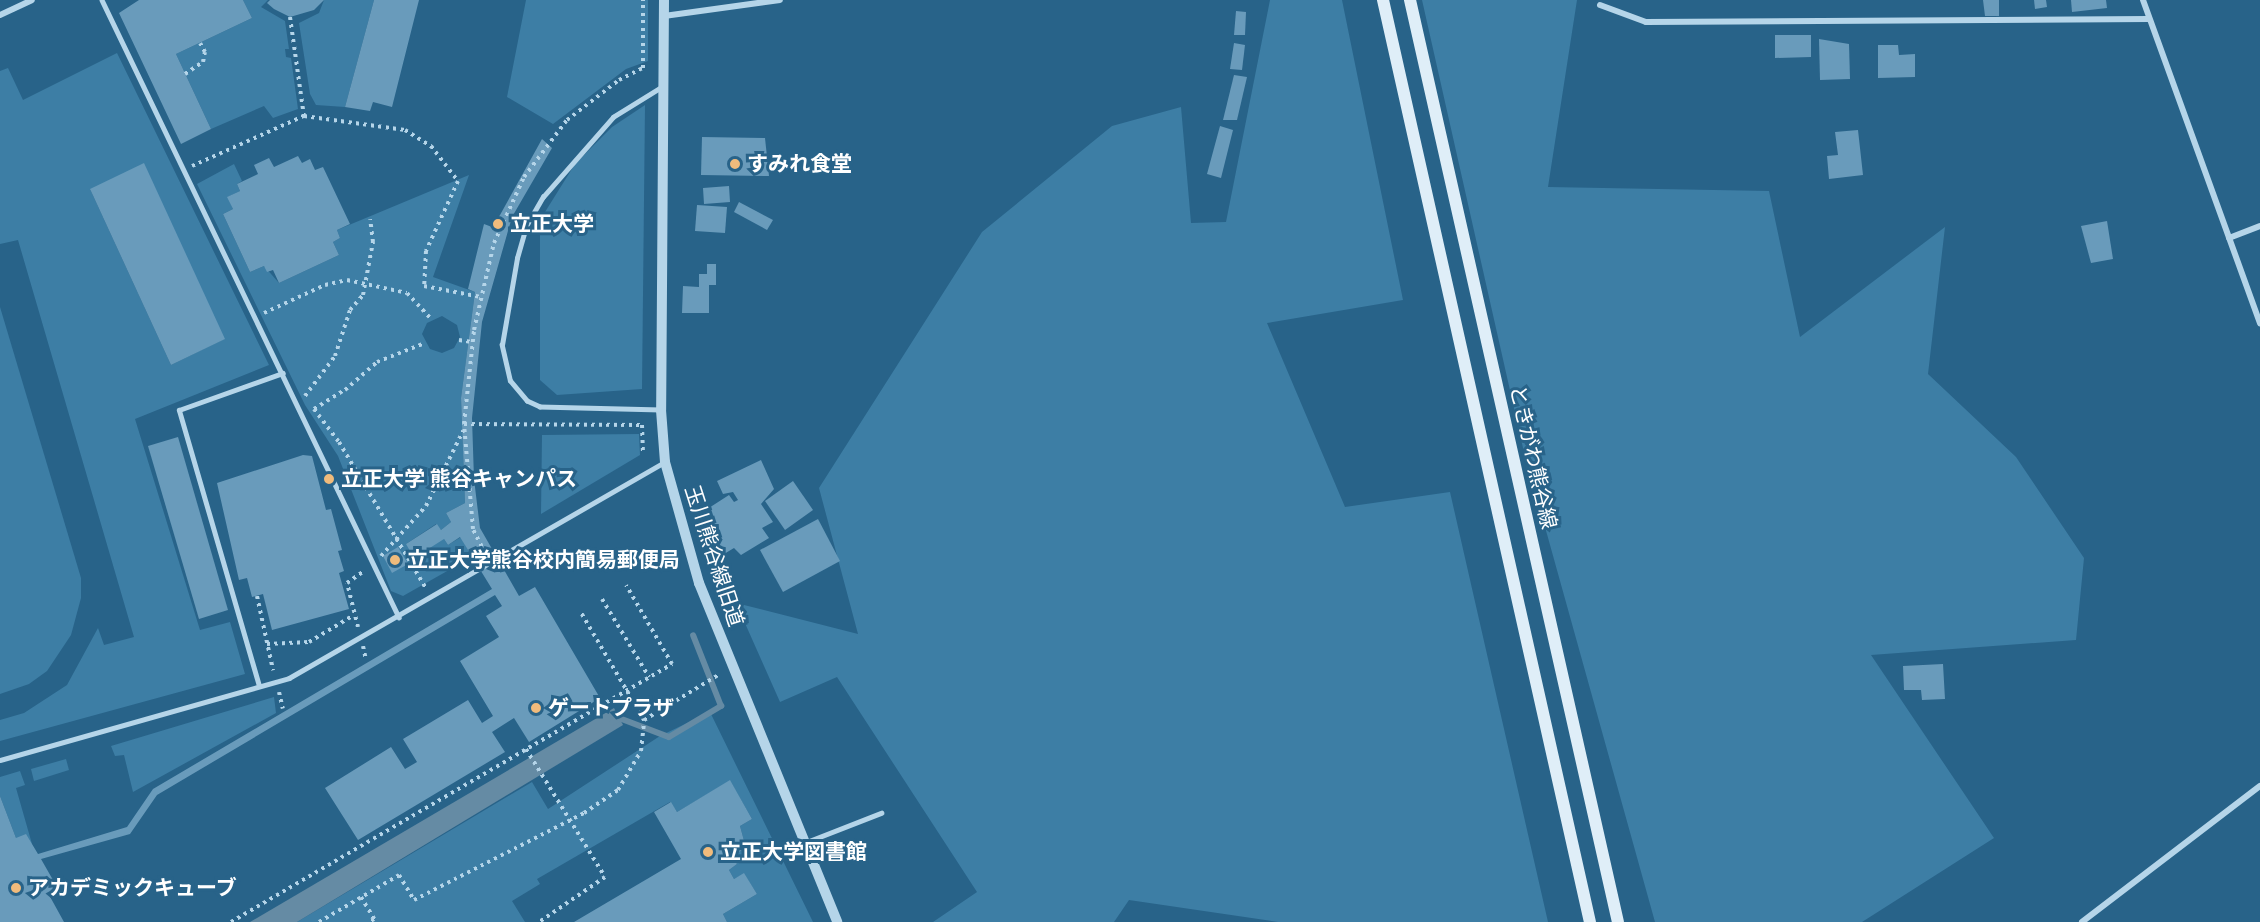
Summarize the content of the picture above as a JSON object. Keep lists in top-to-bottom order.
{
  "streets": {
    "main road": ["ときがわ熊谷線"],
    "street": ["玉川熊谷線旧道"]
  },
  "places": [
    "すみれ食堂",
    "立正大学",
    "立正大学 熊谷キャンパス",
    "立正大学熊谷校内簡易郵便局",
    "ゲートプラザ",
    "立正大学図書館",
    "アカデミックキューブ"
  ]
}
